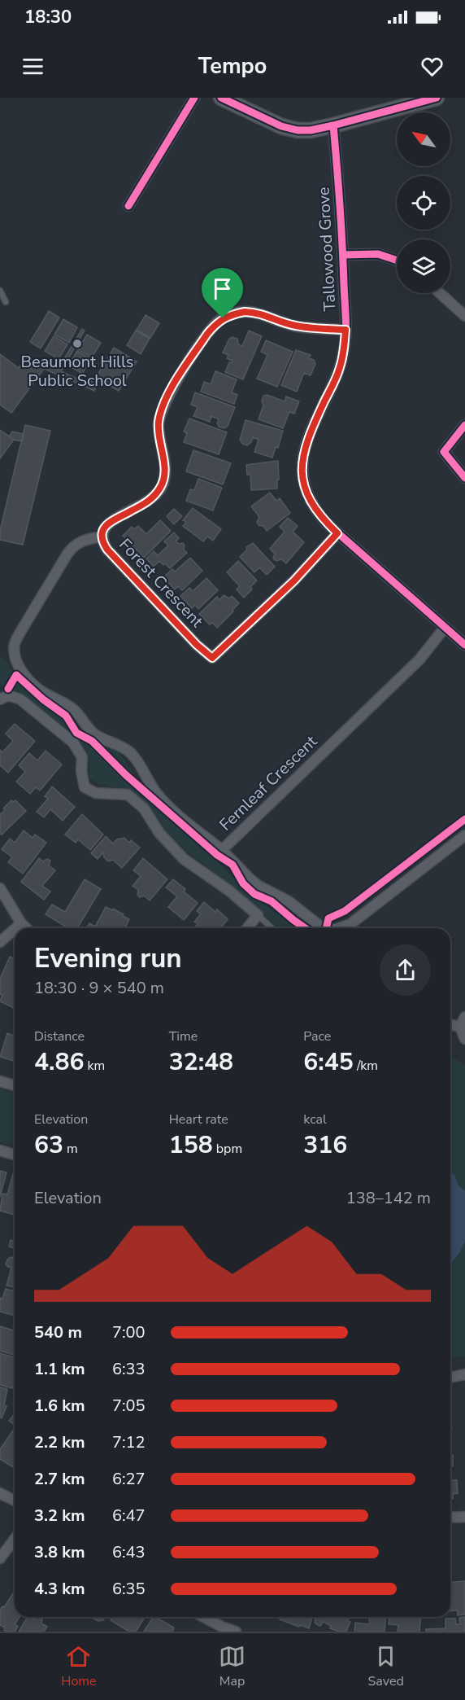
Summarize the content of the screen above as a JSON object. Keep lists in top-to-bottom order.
{
  "streets": {
    "street": ["Tallowood Grove", "Forest Crescent", "Fernleaf Crescent"]
  },
  "crossings": [
    ["Tallowood Grove", "Forest Crescent"],
    ["Tallowood Grove", "Fernleaf Crescent"]
  ],
  "places": ["Beaumont Hills Public School"],
  "north": "top left",
  "page": {
    "status": "18:30",
    "header": "Tempo",
    "heading": ["Evening run", "18:30 · 9 × 540 m"],
    "stats": [
      ["Distance", "4.86 km"],
      ["Time", "32:48"],
      ["Pace", "6:45 /km"],
      ["Elevation", "63 m"],
      ["Heart rate", "158 bpm"],
      ["kcal", "316"]
    ],
    "chart": ["Elevation", "138–142 m"],
    "list": [
      {
        "name": "540 m",
        "note": "7:00"
      },
      {
        "name": "1.1 km",
        "note": "6:33"
      },
      {
        "name": "1.6 km",
        "note": "7:05"
      },
      {
        "name": "2.2 km",
        "note": "7:12"
      },
      {
        "name": "2.7 km",
        "note": "6:27"
      },
      {
        "name": "3.2 km",
        "note": "6:47"
      },
      {
        "name": "3.8 km",
        "note": "6:43"
      },
      {
        "name": "4.3 km",
        "note": "6:35"
      }
    ],
    "tabs": ["Home", "Map", "Saved"]
  }
}
